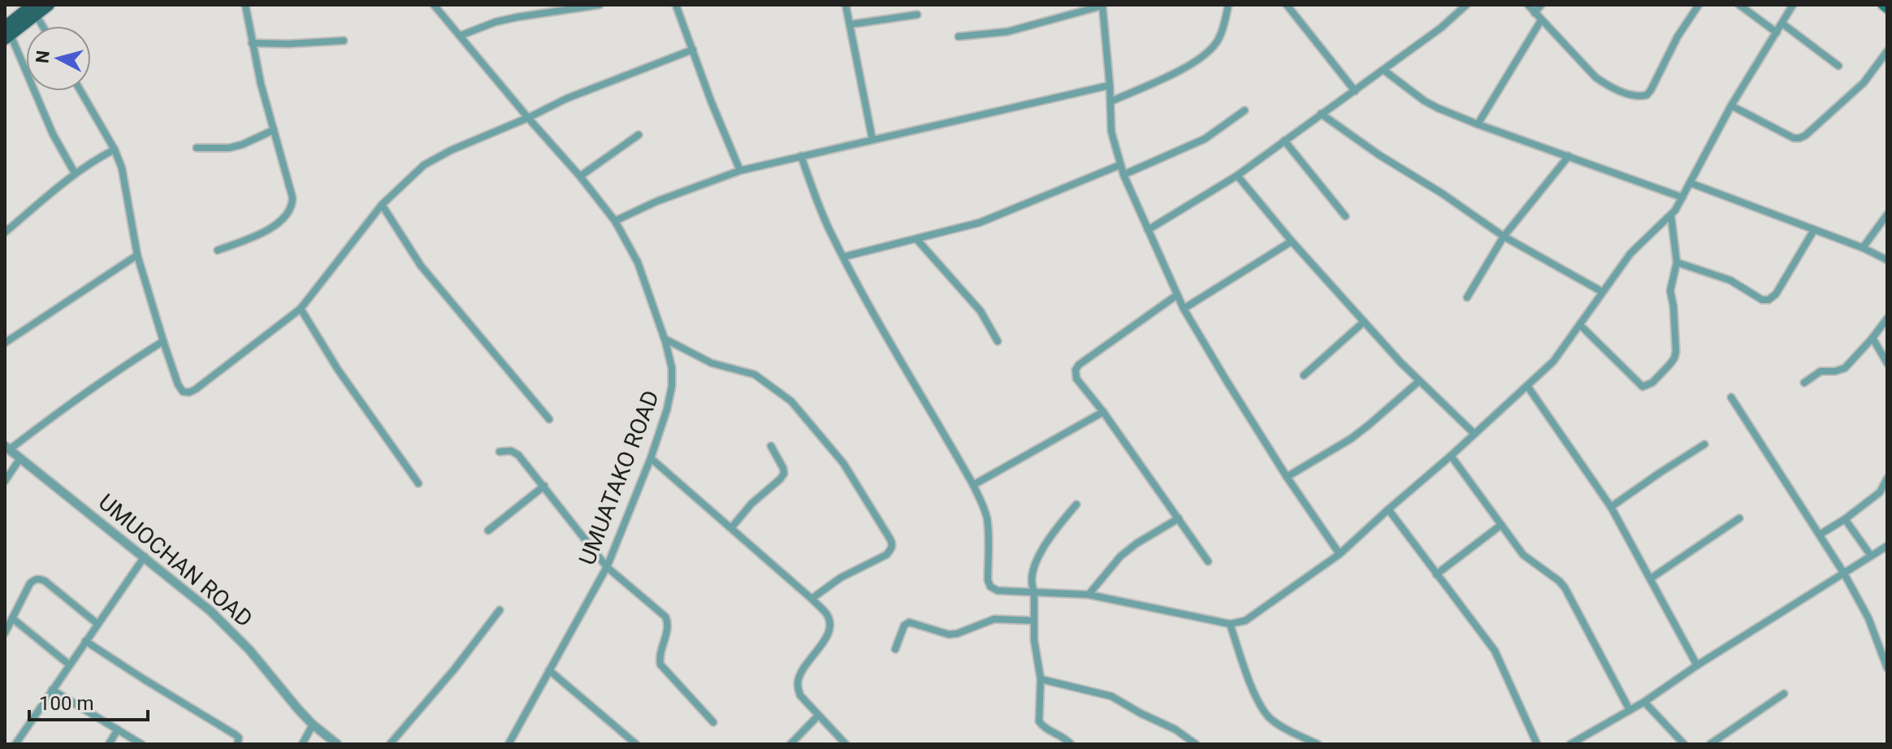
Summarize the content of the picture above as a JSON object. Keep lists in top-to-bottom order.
{
  "streets": {
    "street": ["UMUATAKO ROAD", "UMUOCHAN ROAD"]
  },
  "scale_bar": "100 m",
  "north": "left"
}
